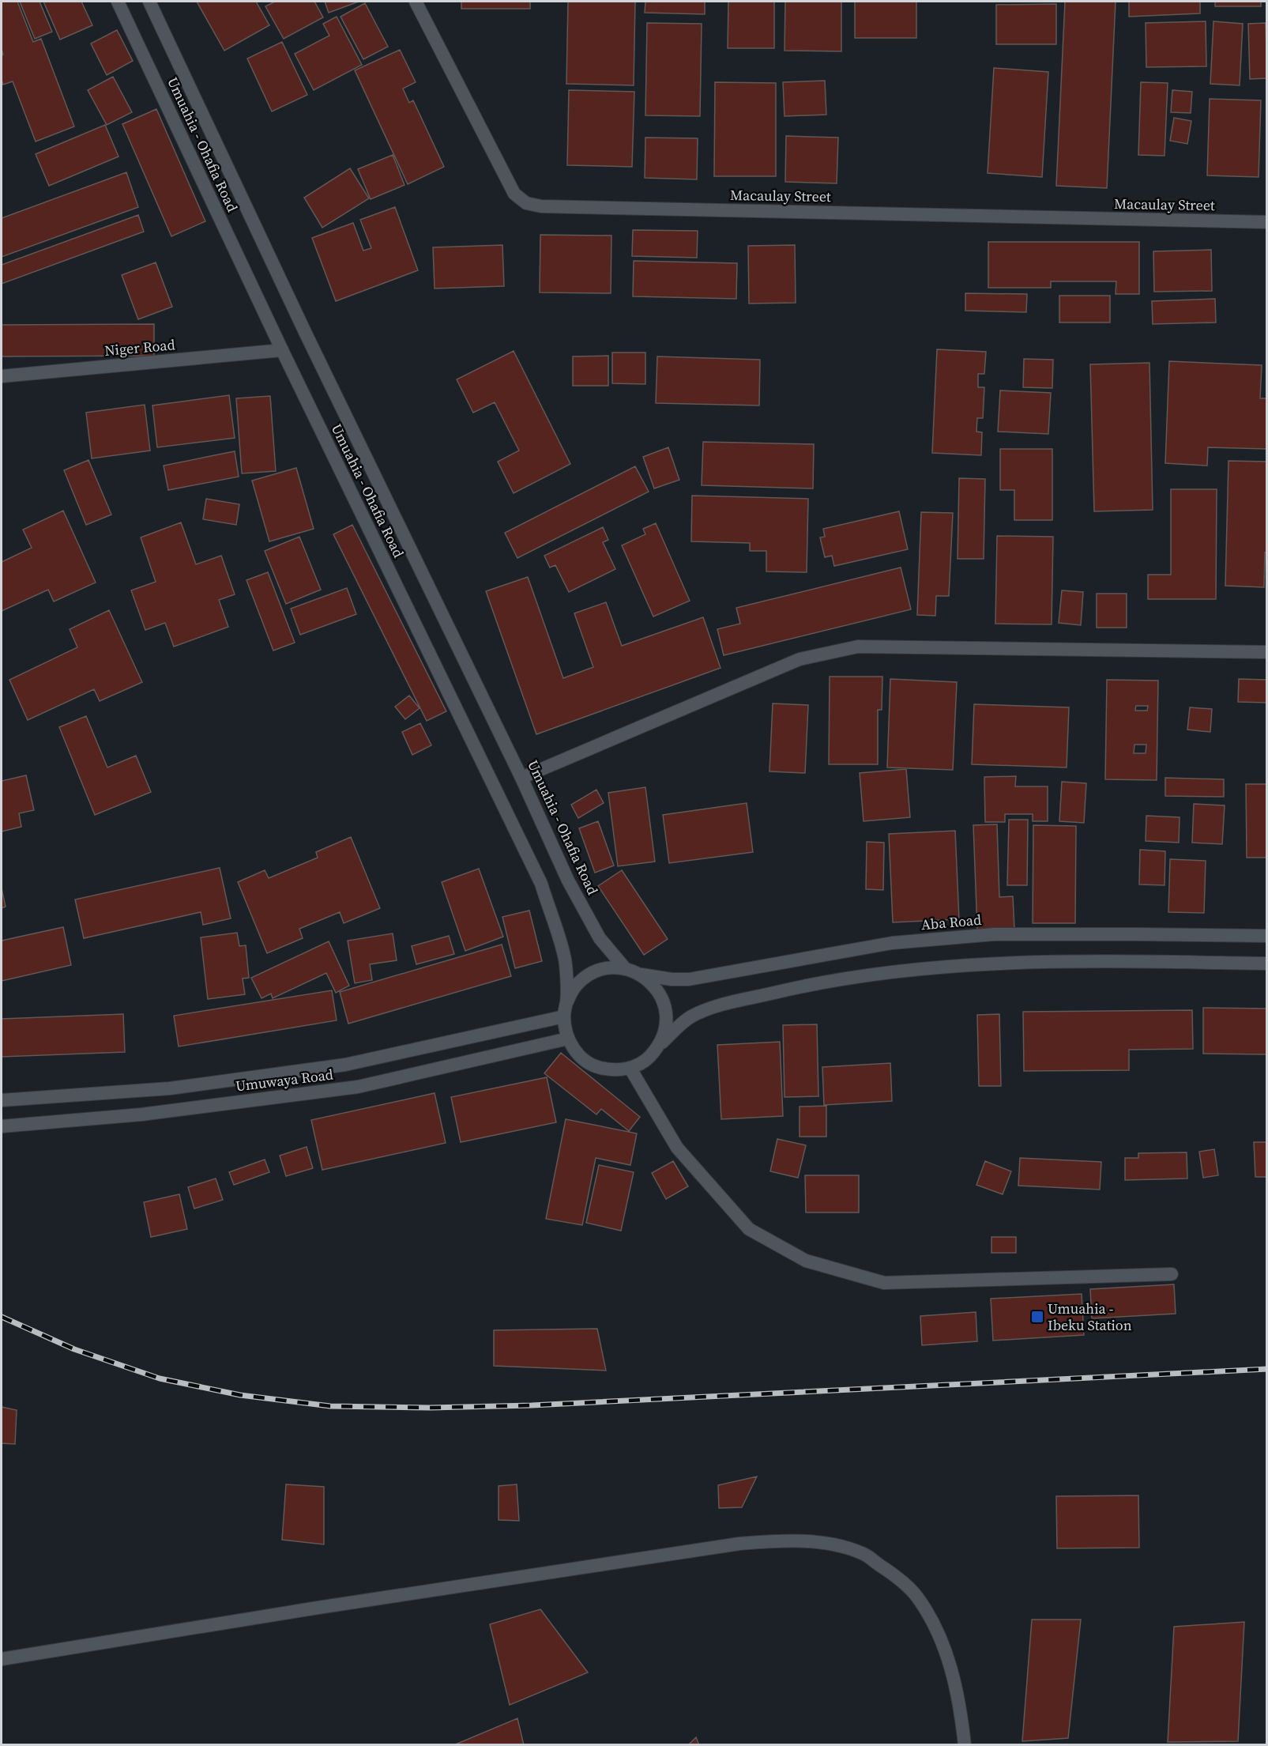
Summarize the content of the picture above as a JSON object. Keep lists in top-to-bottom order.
{
  "streets": {
    "street": [
      "Umuahia - Ohafia Road",
      "Macaulay Street",
      "Niger Road",
      "Aba Road",
      "Umuwaya Road"
    ]
  },
  "crossings": [
    ["Umuahia - Ohafia Road", "Niger Road"],
    ["Umuahia - Ohafia Road", "Aba Road"],
    ["Umuahia - Ohafia Road", "Umuwaya Road"],
    ["Aba Road", "Umuwaya Road"]
  ],
  "places": {
    "transit": ["Umuahia - Ibeku Station"]
  }
}
